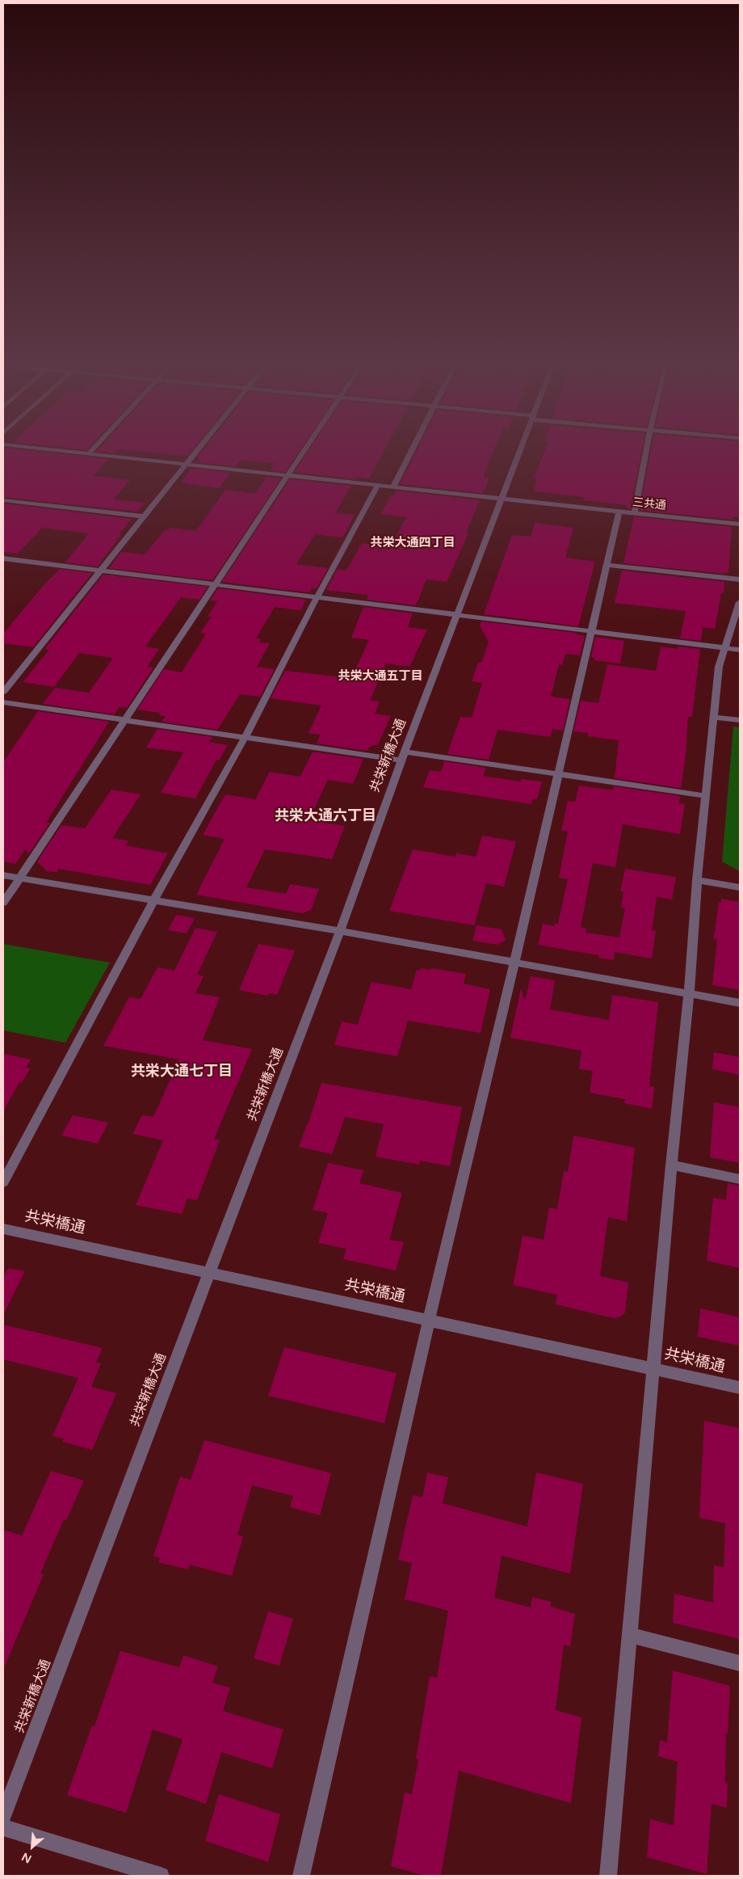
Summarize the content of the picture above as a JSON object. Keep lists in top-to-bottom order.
{
  "streets": {
    "street": ["三共通", "共栄新橋大通", "共栄橋通"]
  },
  "crossings": [
    ["三共通", "共栄新橋大通"],
    ["共栄新橋大通", "共栄橋通"]
  ],
  "districts": [
    "共栄大通四丁目",
    "共栄大通五丁目",
    "共栄大通六丁目",
    "共栄大通七丁目"
  ],
  "north": "bottom left"
}
